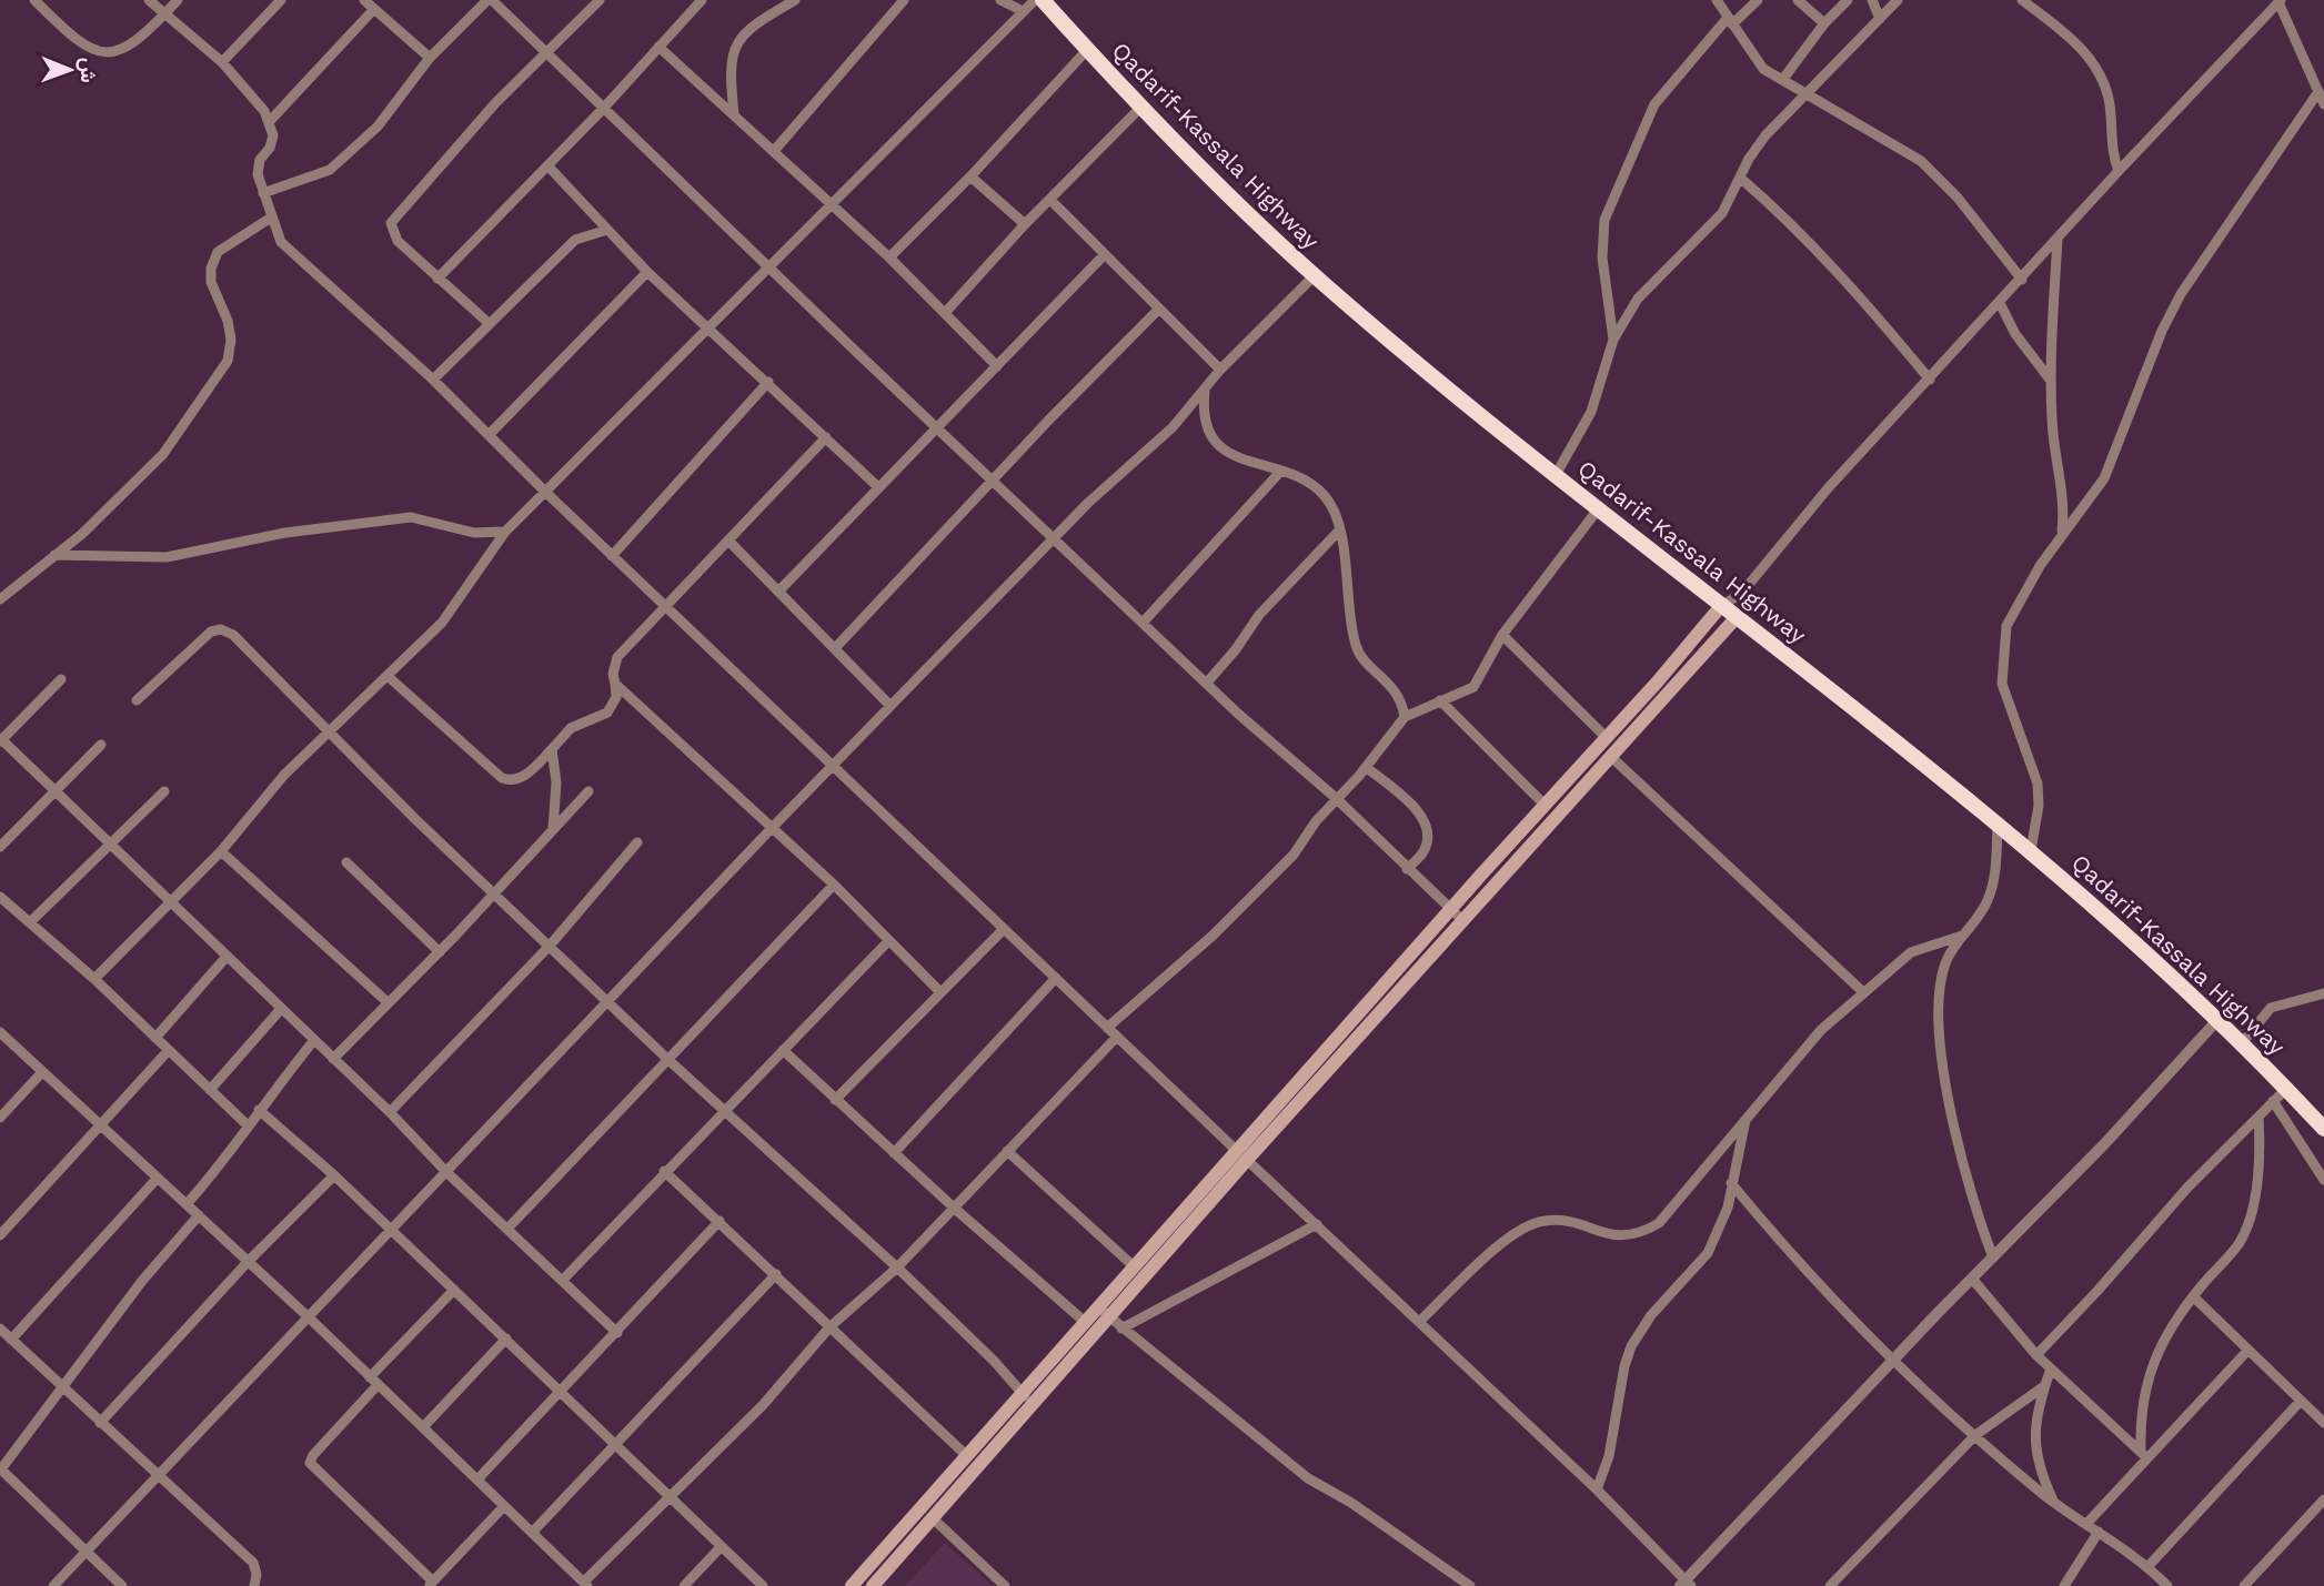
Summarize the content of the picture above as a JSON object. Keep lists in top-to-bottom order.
{
  "streets": {
    "highway": ["Qadarif-Kassala Highway"]
  },
  "north": "right"
}
